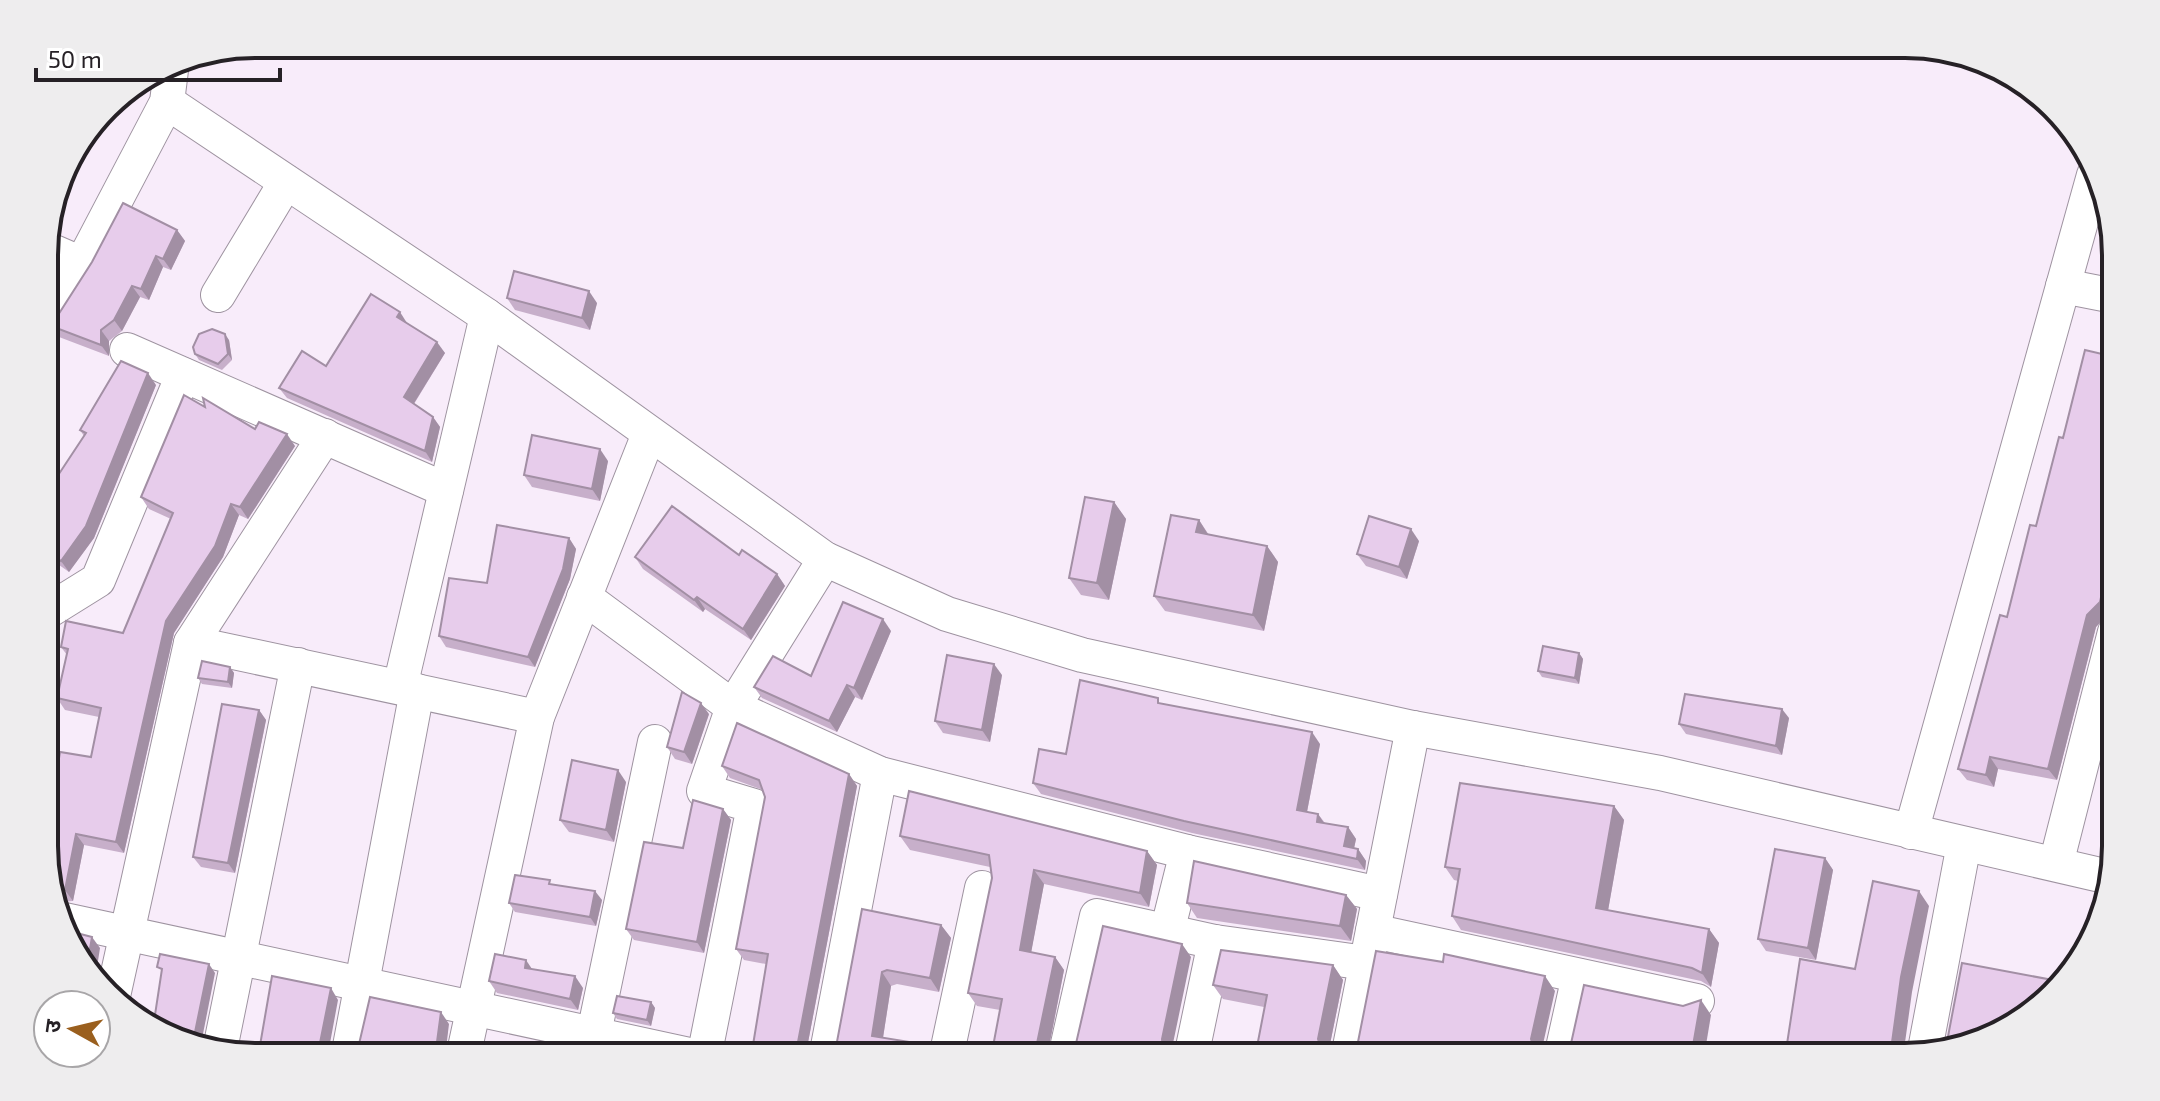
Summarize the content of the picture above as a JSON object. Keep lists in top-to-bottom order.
{
  "scale_bar": "50 m",
  "north": "left"
}
